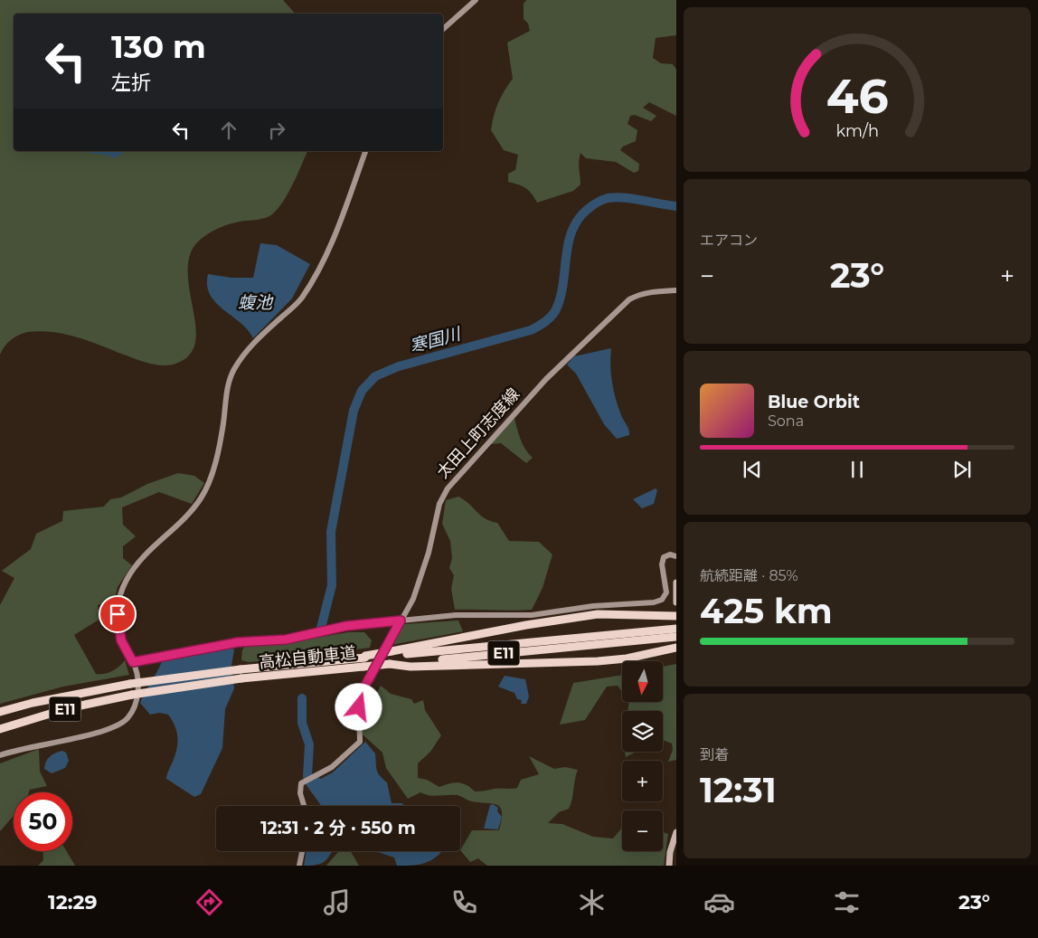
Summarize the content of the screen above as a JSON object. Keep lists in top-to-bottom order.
{
  "streets": {
    "highway": ["E11", "高松自動車道"],
    "street": ["太田上町志度線"]
  },
  "water": ["蝮池", "寒国川"],
  "north": "bottom",
  "page": {
    "turn": ["130 m", "左折"],
    "tile": [
      "エアコン",
      ["航続距離 · 85%", "425 km"],
      ["到着", "12:31"]
    ],
    "heat": ["−", "23°", "+"],
    "song": ["Blue Orbit", "Sona"],
    "map_buttons": ["+", "−"],
    "limit": "50",
    "trip": "12:31 · 2 分 · 550 m",
    "tabs": ["12:29", "23°"],
    "gauge": ["46", "km/h"]
  }
}
